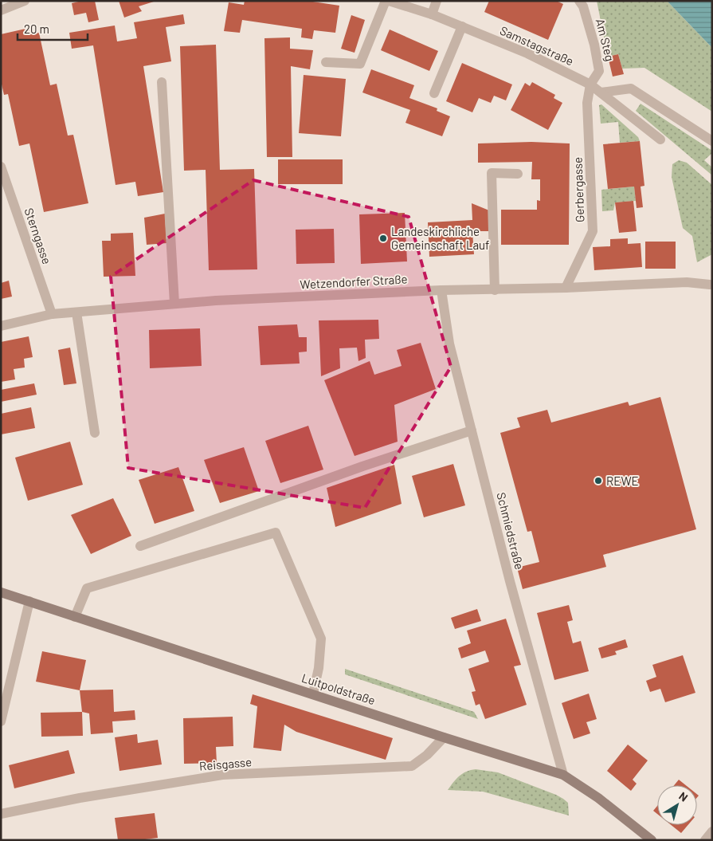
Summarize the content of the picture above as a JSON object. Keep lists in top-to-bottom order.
{
  "streets": {
    "main road": ["Luitpoldstraße"],
    "street": [
      "Am Steg",
      "Samstagstraße",
      "Gerbergasse",
      "Sterngasse",
      "Wetzendorfer Straße",
      "Schmiedstraße",
      "Reisgasse"
    ]
  },
  "crossings": [
    ["Am Steg", "Samstagstraße"],
    ["Am Steg", "Gerbergasse"],
    ["Samstagstraße", "Gerbergasse"],
    ["Gerbergasse", "Wetzendorfer Straße"],
    ["Sterngasse", "Wetzendorfer Straße"],
    ["Wetzendorfer Straße", "Schmiedstraße"],
    ["Schmiedstraße", "Luitpoldstraße"],
    ["Luitpoldstraße", "Reisgasse"]
  ],
  "places": ["Landeskirchliche Gemeinschaft Lauf", "REWE"],
  "scale_bar": "20 m",
  "north": "top right"
}
